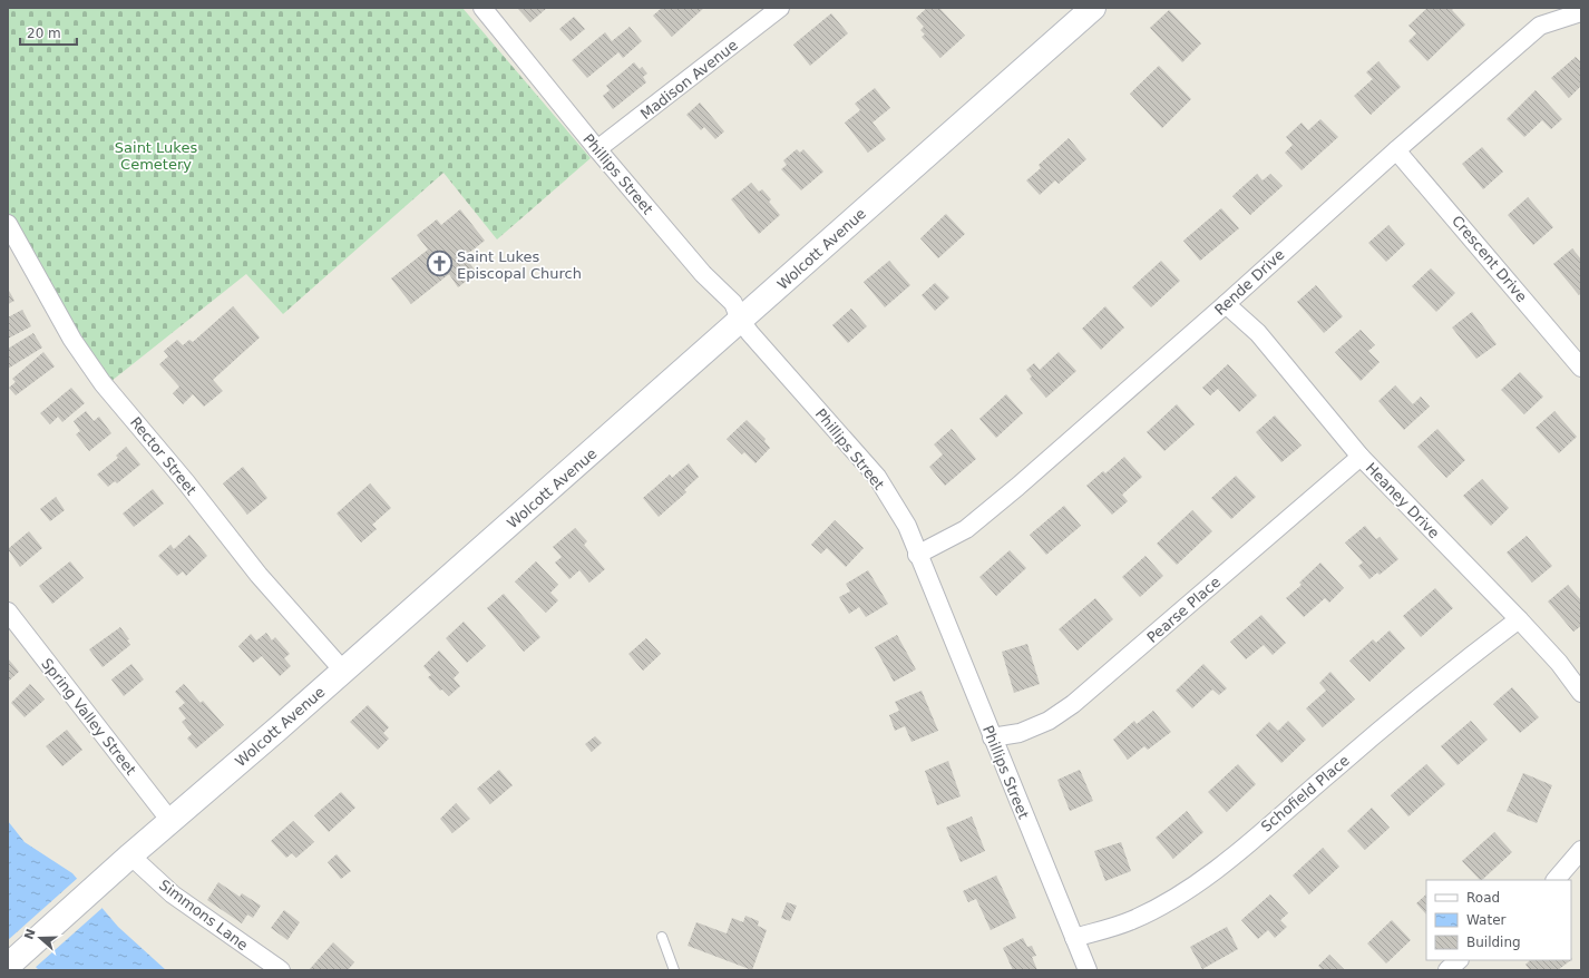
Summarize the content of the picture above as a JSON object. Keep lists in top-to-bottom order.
{
  "streets": {
    "main road": ["Wolcott Avenue"],
    "street": [
      "Madison Avenue",
      "Phillips Street",
      "Crescent Drive",
      "Rende Drive",
      "Rector Street",
      "Heaney Drive",
      "Pearse Place",
      "Spring Valley Street",
      "Schofield Place",
      "Simmons Lane"
    ]
  },
  "crossings": [
    ["Madison Avenue", "Phillips Street"],
    ["Phillips Street", "Wolcott Avenue"],
    ["Phillips Street", "Rende Drive"],
    ["Phillips Street", "Pearse Place"],
    ["Phillips Street", "Schofield Place"],
    ["Wolcott Avenue", "Rector Street"],
    ["Wolcott Avenue", "Spring Valley Street"],
    ["Wolcott Avenue", "Simmons Lane"],
    ["Crescent Drive", "Rende Drive"],
    ["Rende Drive", "Heaney Drive"],
    ["Heaney Drive", "Pearse Place"],
    ["Heaney Drive", "Schofield Place"]
  ],
  "parks": ["Saint Lukes Cemetery"],
  "places": {
    "church": ["Saint Lukes Episcopal Church"]
  },
  "legend": ["Road", "Water", "Building"],
  "scale_bar": "20 m",
  "north": "left"
}
